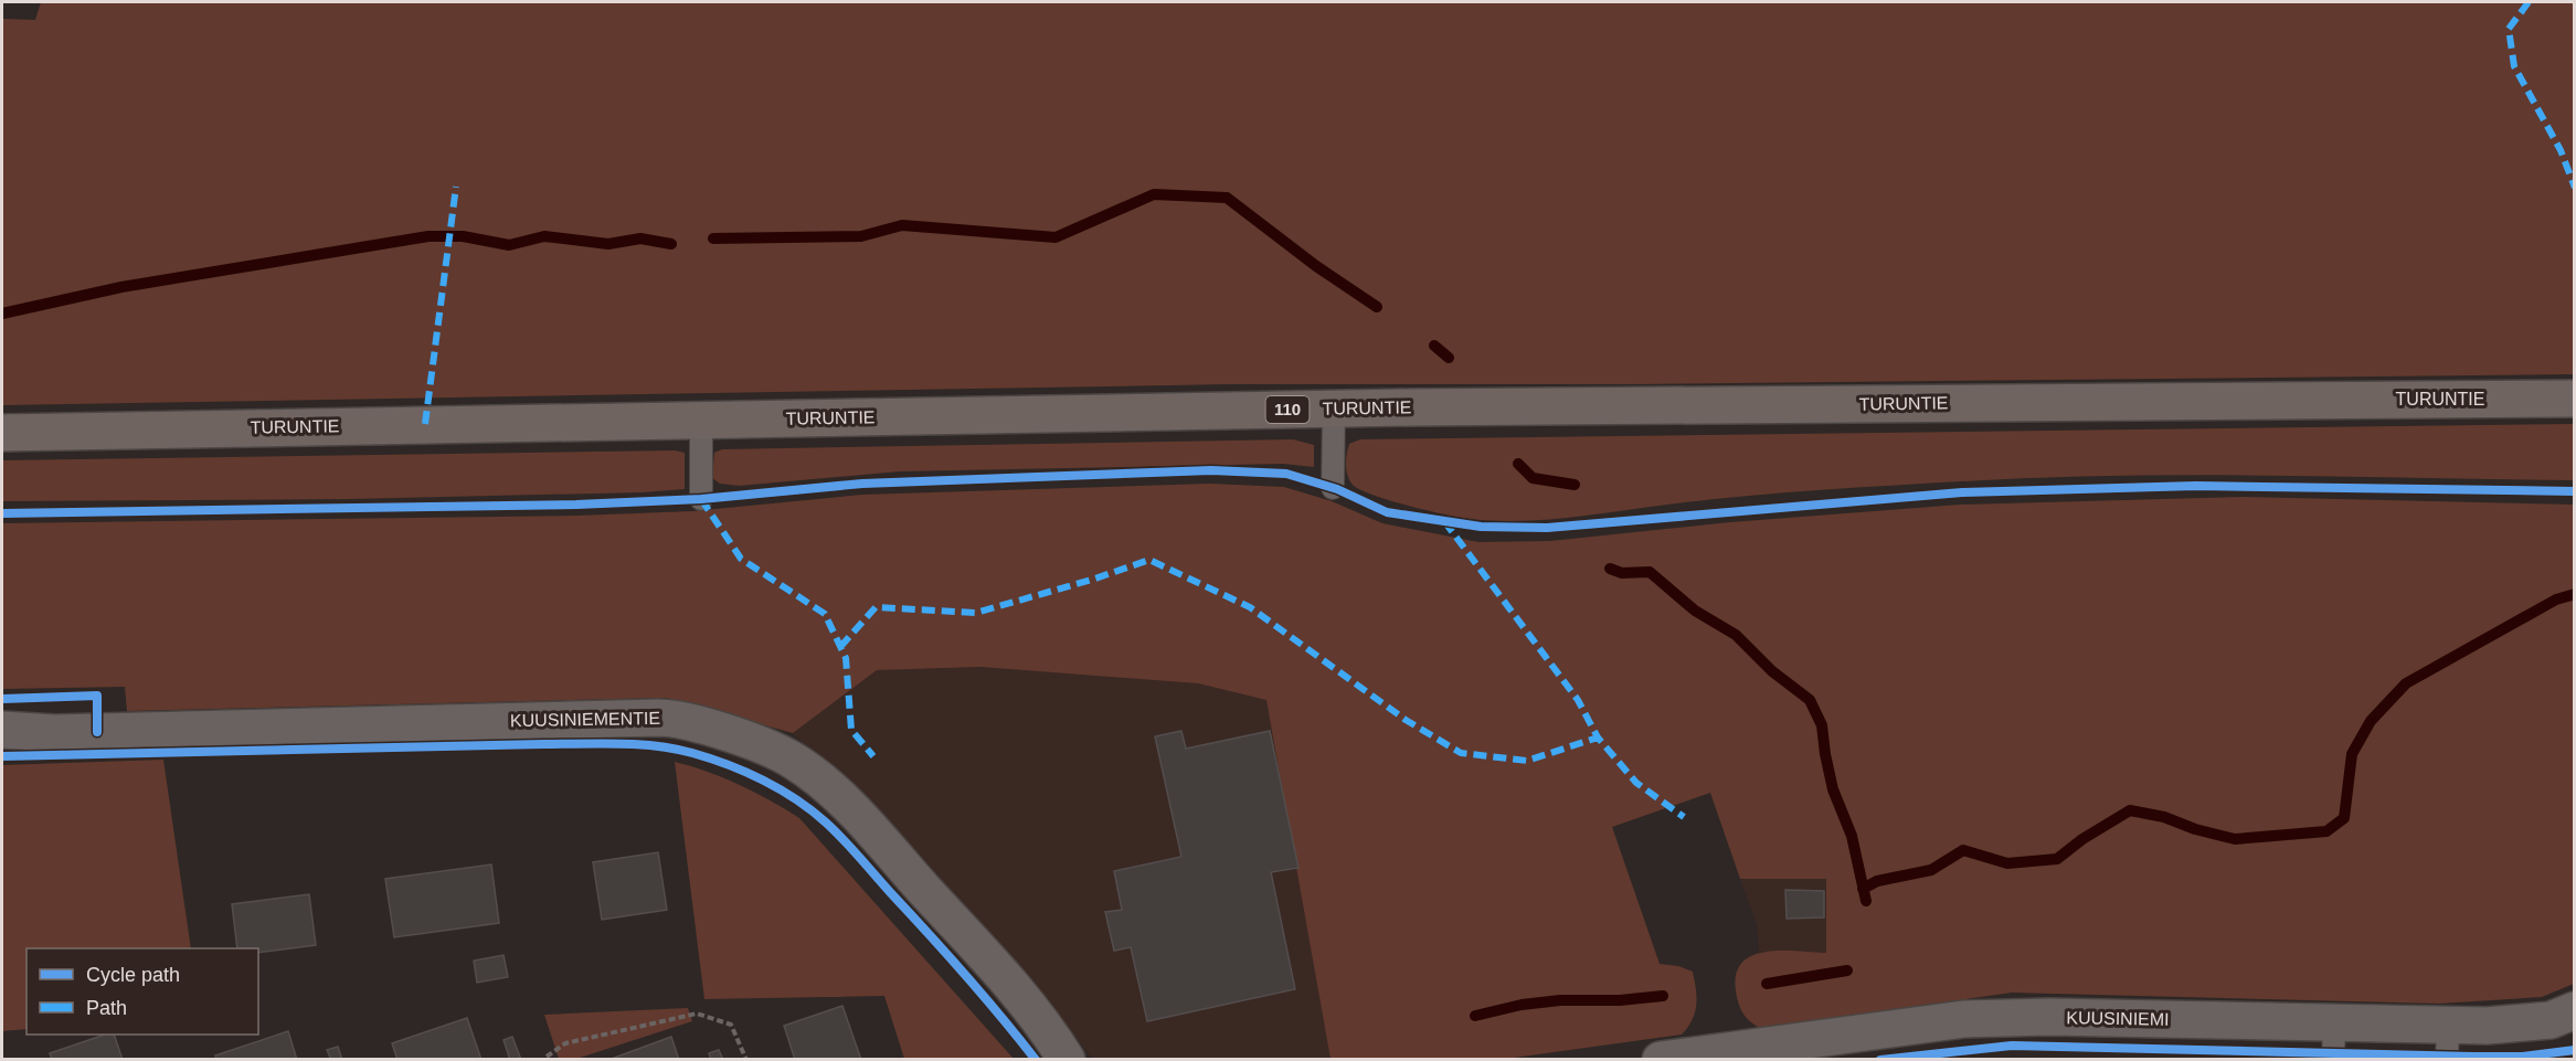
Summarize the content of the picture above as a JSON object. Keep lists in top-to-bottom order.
{
  "streets": {
    "main road": ["TURUNTIE", "110"],
    "street": ["KUUSINIEMENTIE", "KUUSINIEMI"]
  },
  "legend": ["Cycle path", "Path"]
}
